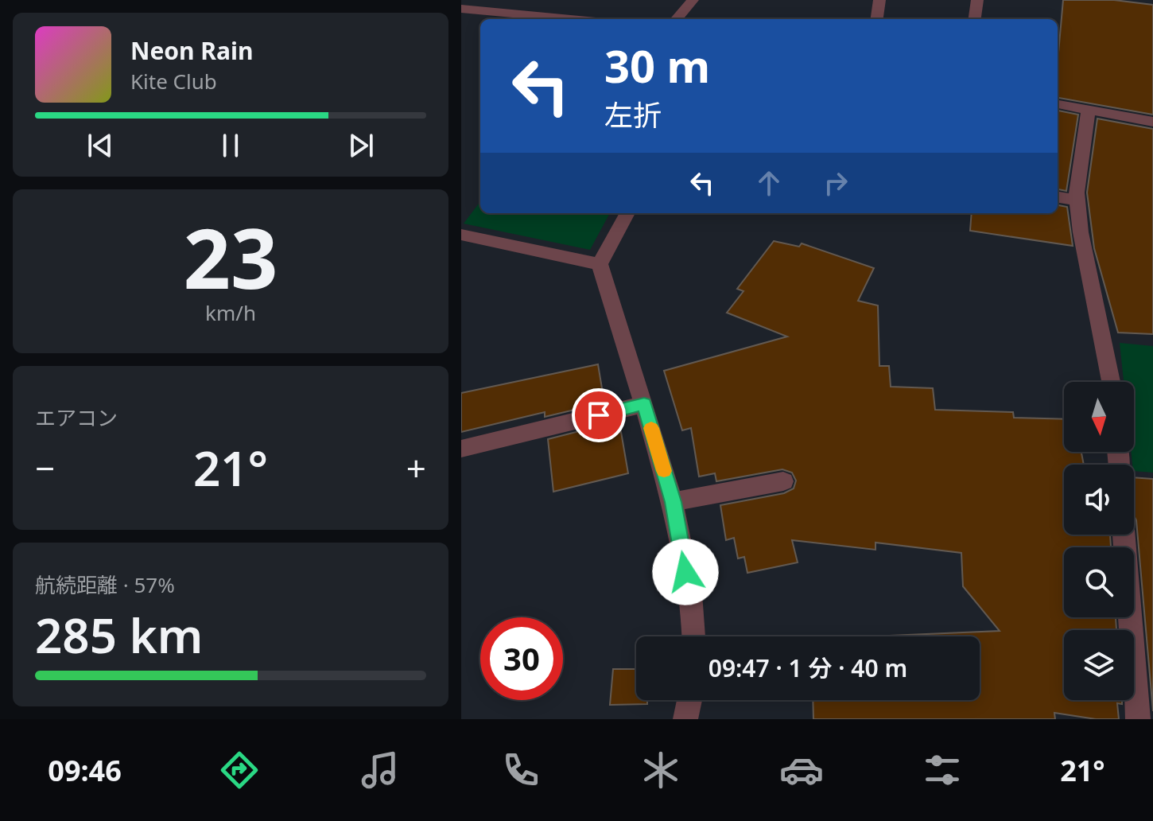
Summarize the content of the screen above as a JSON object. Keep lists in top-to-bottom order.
{
  "north": "bottom",
  "page": {
    "turn": ["30 m", "左折"],
    "song": ["Neon Rain", "Kite Club"],
    "tile": [
      ["23", "km/h"],
      "エアコン",
      ["航続距離 · 57%", "285 km"]
    ],
    "heat": ["−", "21°", "+"],
    "limit": "30",
    "trip": "09:47 · 1 分 · 40 m",
    "tabs": ["09:46", "21°"]
  }
}
